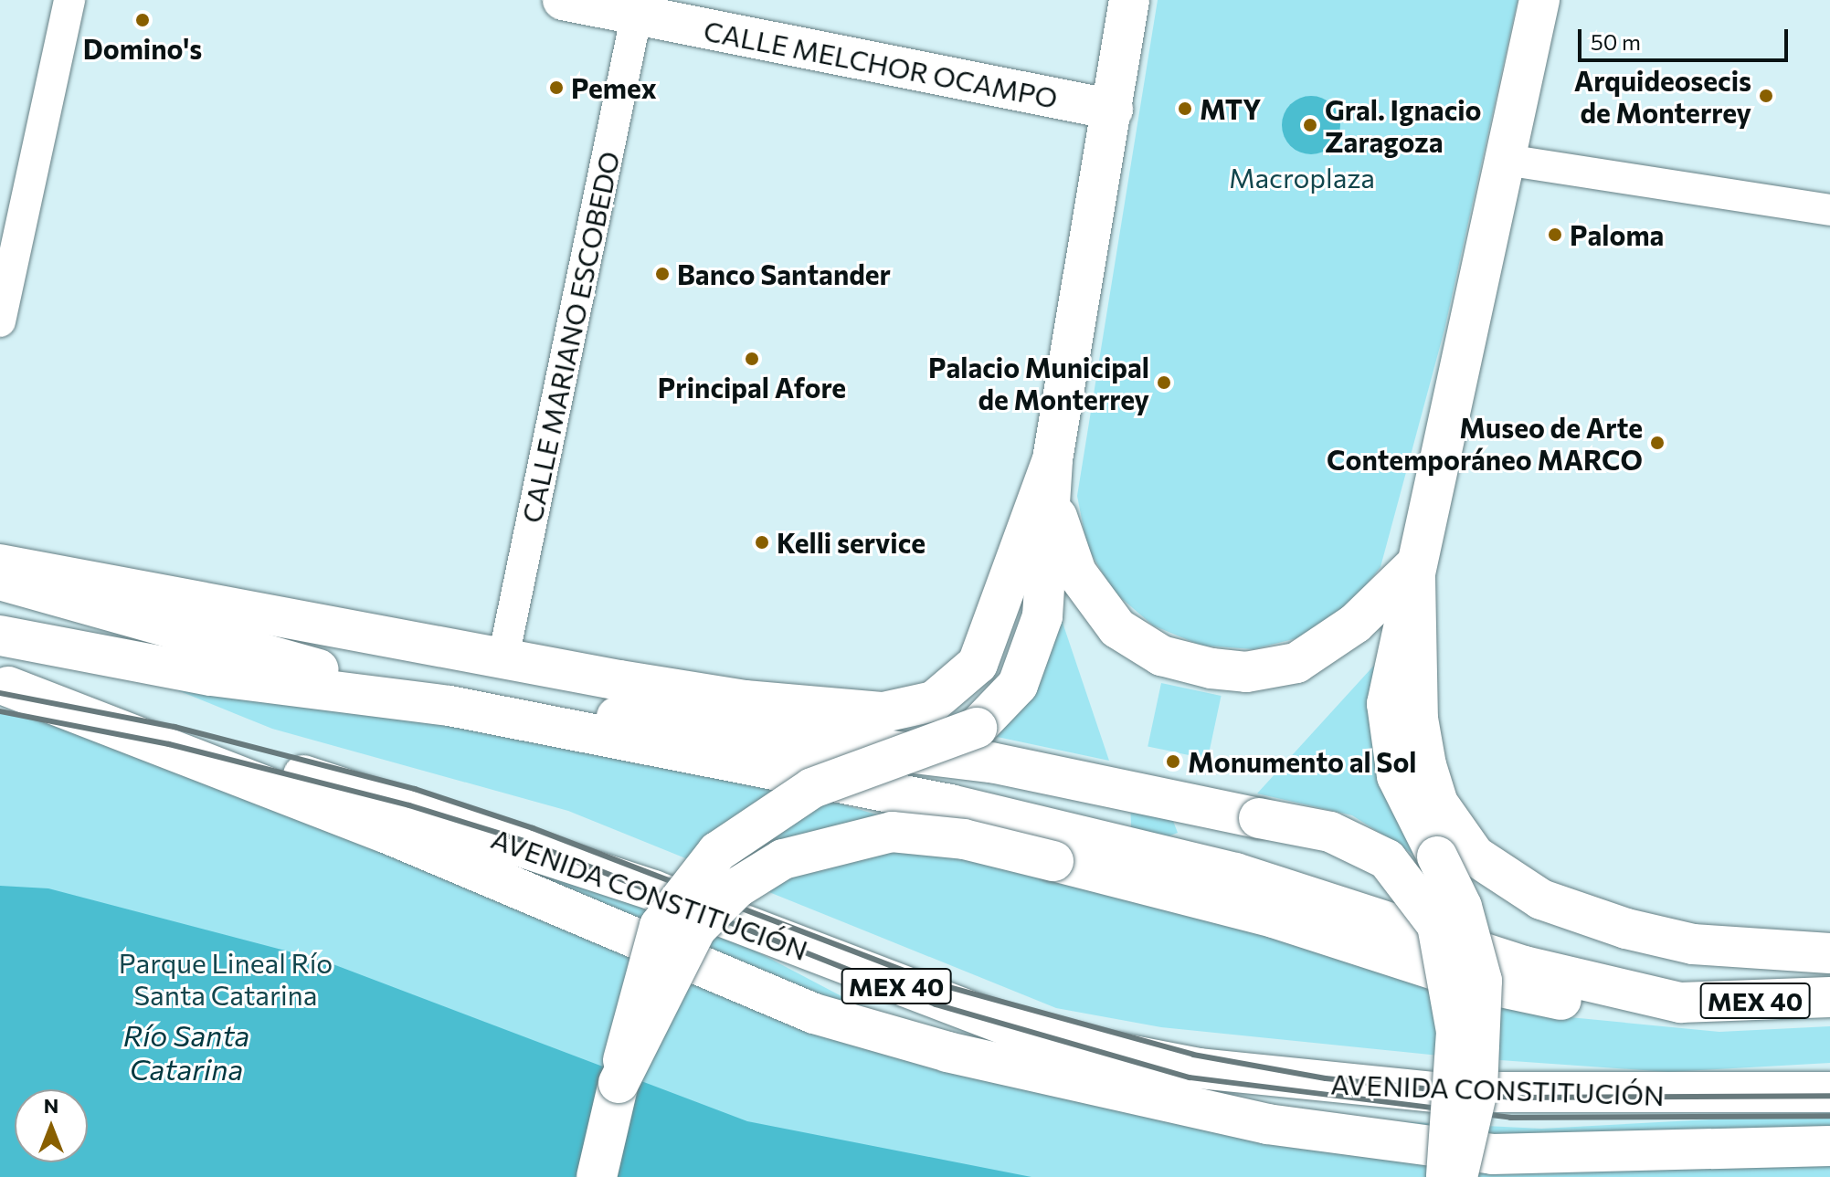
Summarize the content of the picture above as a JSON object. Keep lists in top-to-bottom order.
{
  "streets": {
    "main road": ["CALLE MELCHOR OCAMPO", "AVENIDA CONSTITUCIÓN", "MEX 40"],
    "street": ["CALLE MARIANO ESCOBEDO"]
  },
  "crossings": [
    ["CALLE MELCHOR OCAMPO", "CALLE MARIANO ESCOBEDO"]
  ],
  "water": ["Río Santa Catarina"],
  "parks": ["Macroplaza", "Parque Lineal Río Santa Catarina"],
  "places": [
    "Domino's",
    "Pemex",
    "Arquideosecis de Monterrey",
    "MTY",
    "Gral. Ignacio Zaragoza",
    "Paloma",
    "Banco Santander",
    "Principal Afore",
    "Palacio Municipal de Monterrey",
    "Museo de Arte Contemporáneo MARCO",
    "Kelli service",
    "Monumento al Sol"
  ],
  "scale_bar": "50 m",
  "north": "top"
}
